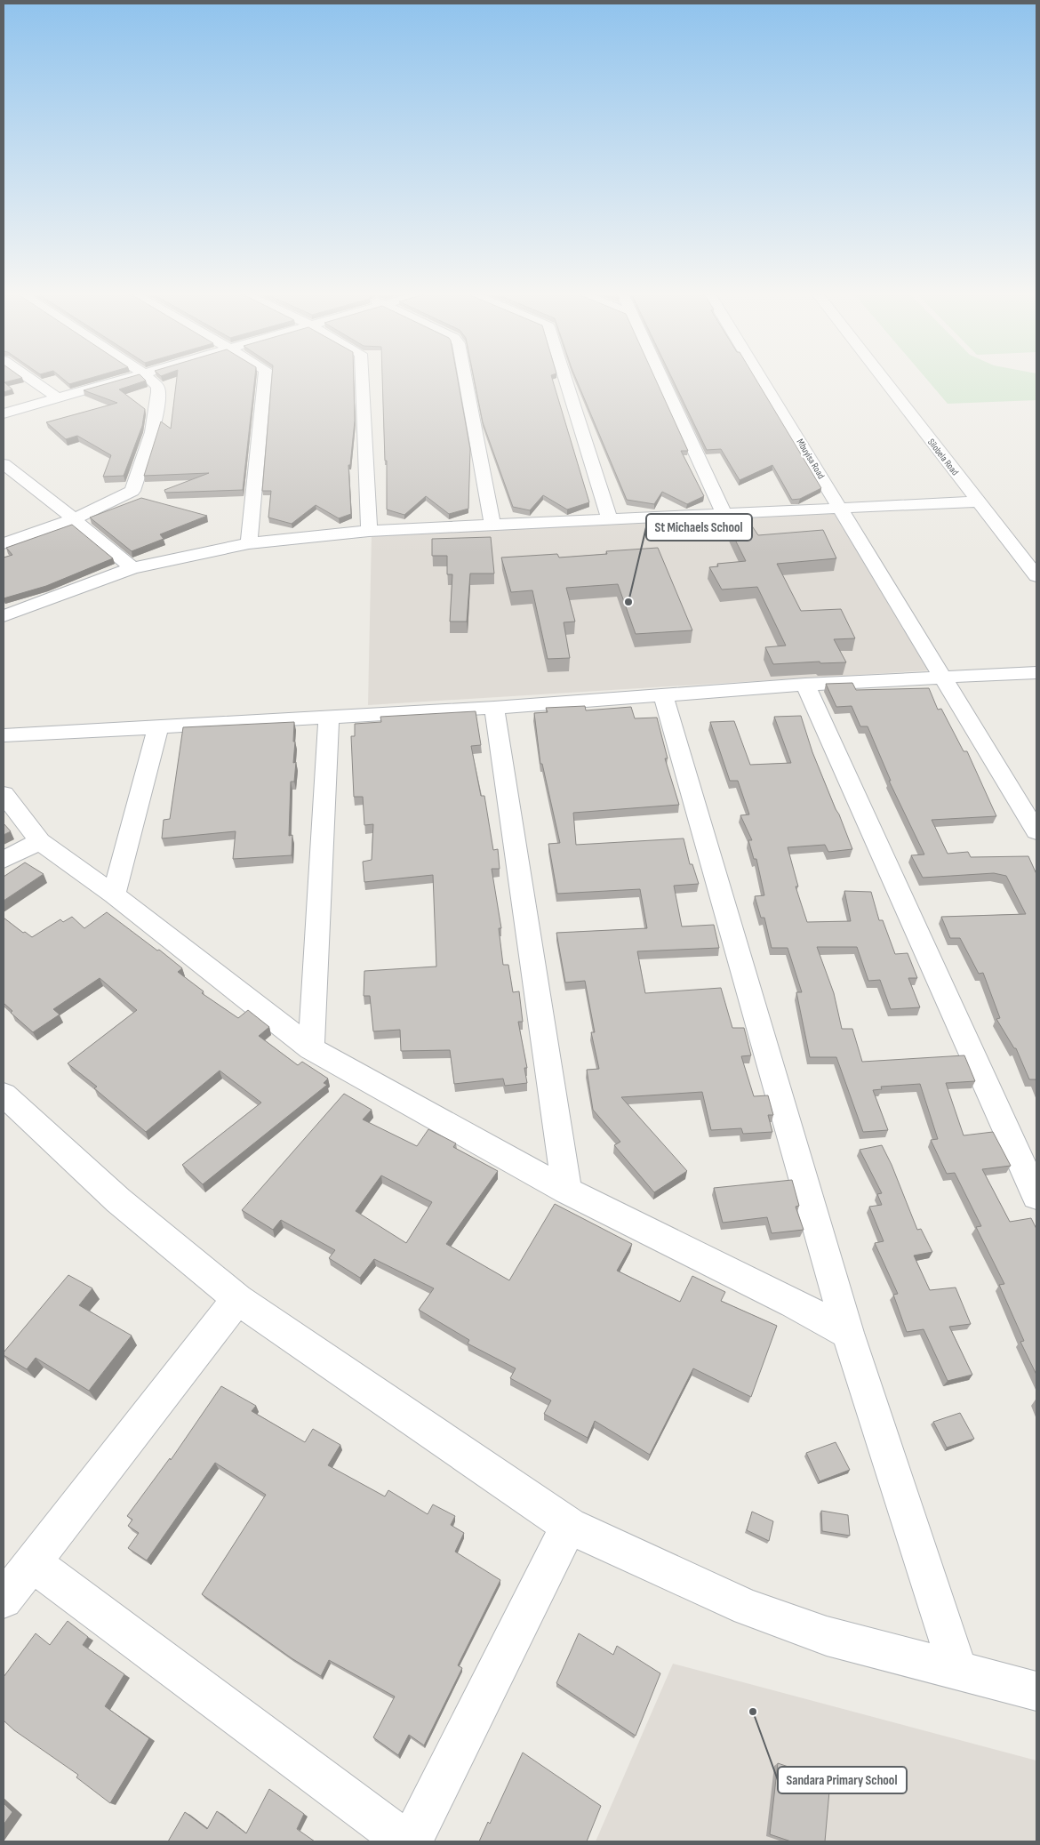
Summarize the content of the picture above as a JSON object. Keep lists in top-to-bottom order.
{
  "streets": {
    "street": ["Silobela Road", "Mbuyisa Road"]
  },
  "places": ["St Michaels School", "Sandara Primary School"]
}
